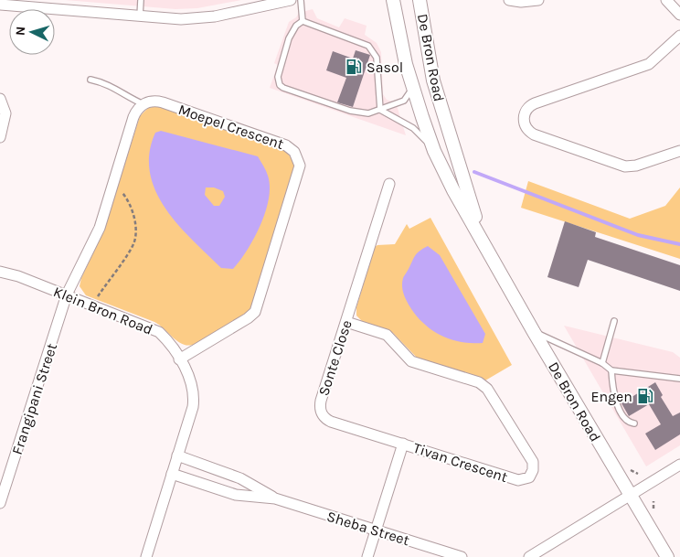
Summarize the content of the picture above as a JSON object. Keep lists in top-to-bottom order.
{
  "streets": {
    "street": [
      "De Bron Road",
      "Moepel Crescent",
      "Klein Bron Road",
      "Sonte Close",
      "Frangipani Street",
      "Tivan Crescent",
      "Sheba Street"
    ]
  },
  "crossings": [
    ["Moepel Crescent", "Klein Bron Road"],
    ["Klein Bron Road", "Frangipani Street"],
    ["Klein Bron Road", "Sheba Street"],
    ["Sonte Close", "Tivan Crescent"]
  ],
  "places": {
    "fuel station": ["Sasol", "Engen"]
  },
  "north": "left"
}
